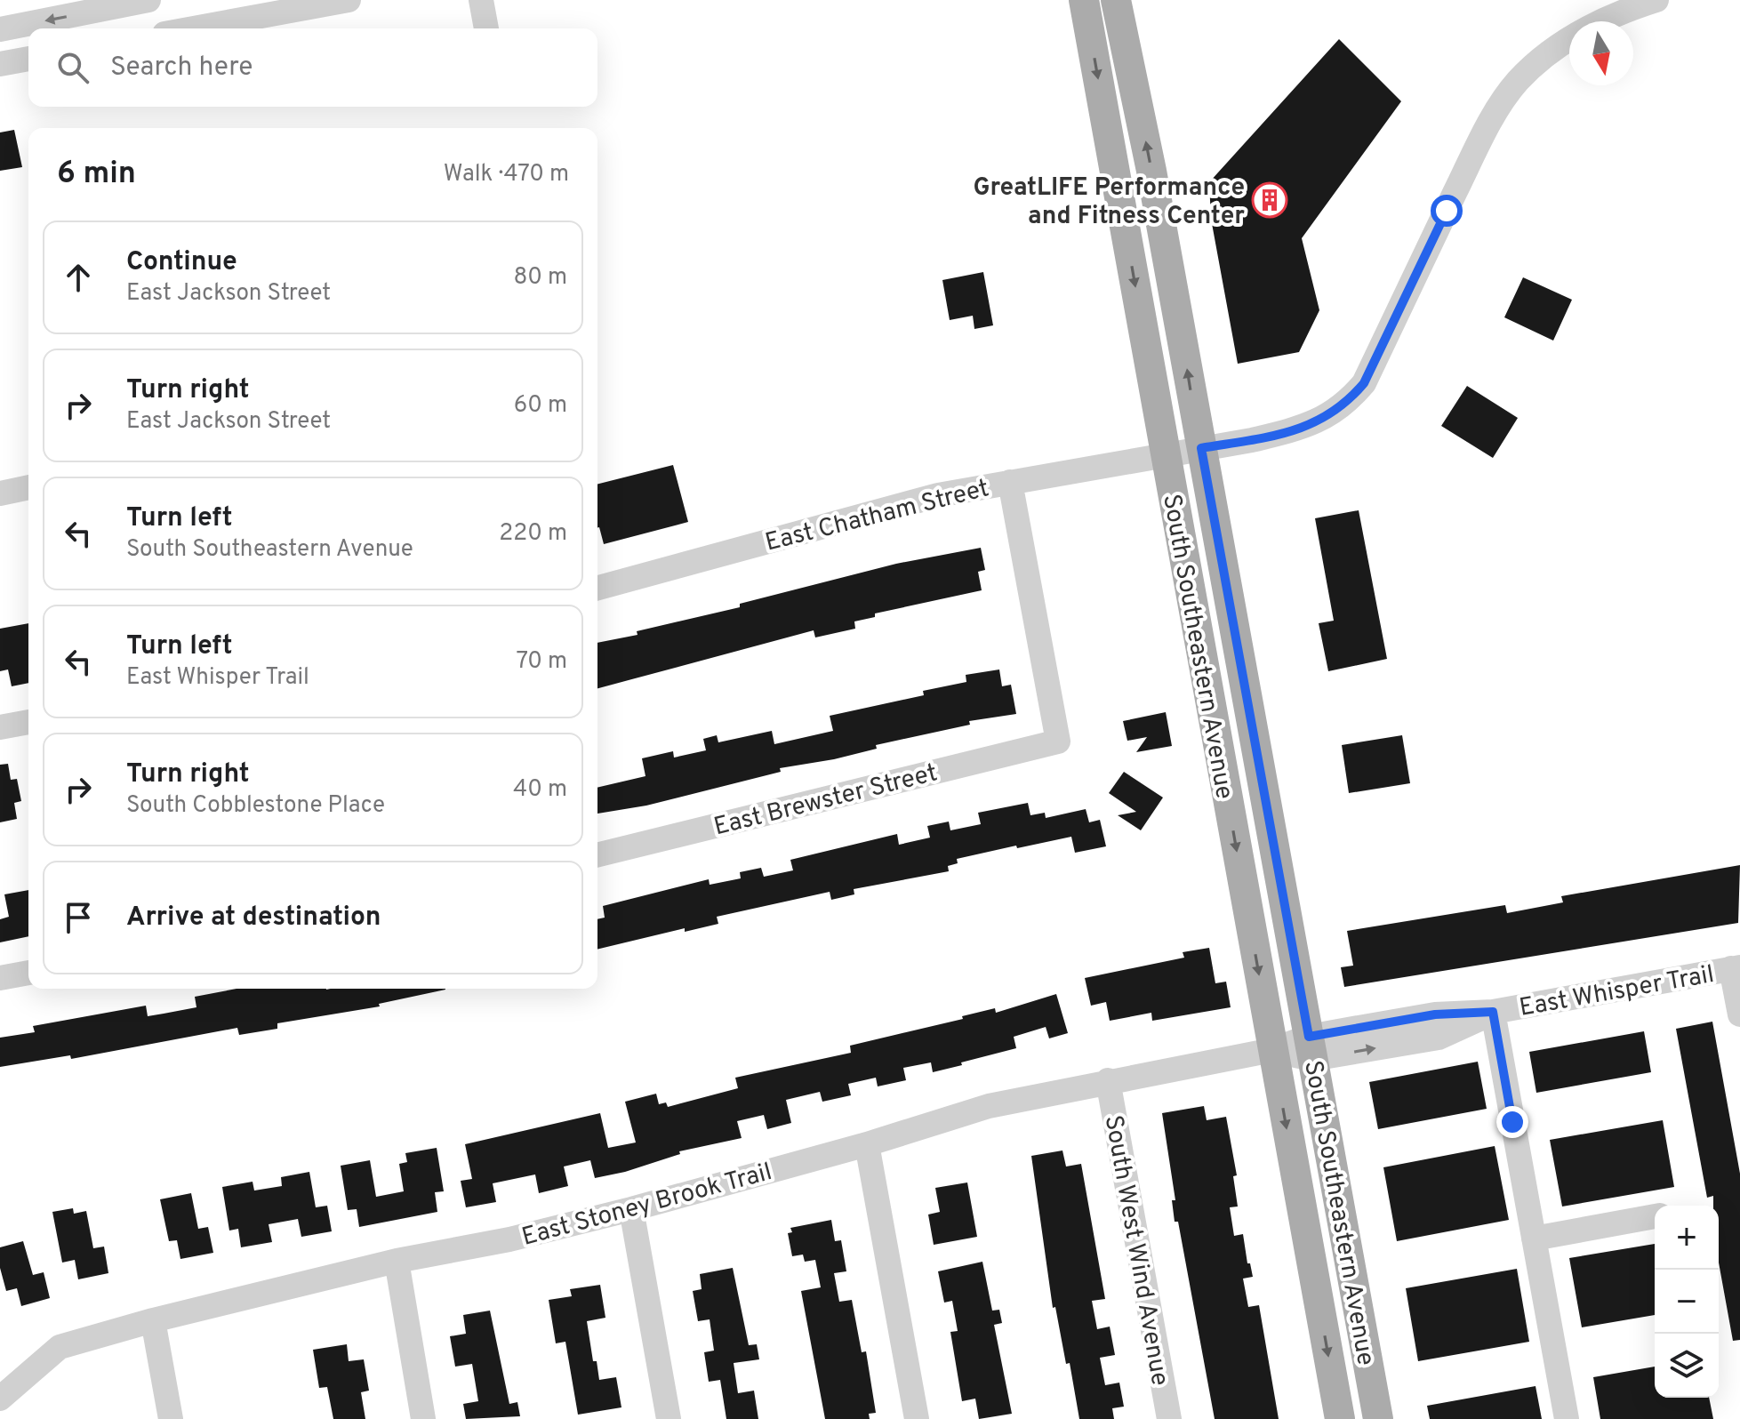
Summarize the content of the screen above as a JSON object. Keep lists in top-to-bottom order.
{
  "streets": {
    "main road": ["South Southeastern Avenue"],
    "street": [
      "East Chatham Street",
      "East Brewster Street",
      "East Whisper Trail",
      "East Stoney Brook Trail",
      "South West Wind Avenue"
    ]
  },
  "crossings": [
    ["East Chatham Street", "South Southeastern Avenue"],
    ["East Chatham Street", "East Brewster Street"],
    ["South Southeastern Avenue", "East Whisper Trail"],
    ["South Southeastern Avenue", "East Stoney Brook Trail"],
    ["East Whisper Trail", "East Stoney Brook Trail"],
    ["East Stoney Brook Trail", "South West Wind Avenue"]
  ],
  "places": {
    "building": ["GreatLIFE Performance and Fitness Center"]
  },
  "north": "bottom",
  "page": {
    "search": "Search here",
    "heading": ["6 min", "Walk · 470 m"],
    "list": [
      ["Continue", "East Jackson Street", "80 m"],
      ["Turn right", "East Jackson Street", "60 m"],
      ["Turn left", "South Southeastern Avenue", "220 m"],
      ["Turn left", "East Whisper Trail", "70 m"],
      ["Turn right", "South Cobblestone Place", "40 m"],
      "Arrive at destination"
    ],
    "map_buttons": ["+", "−"]
  }
}
